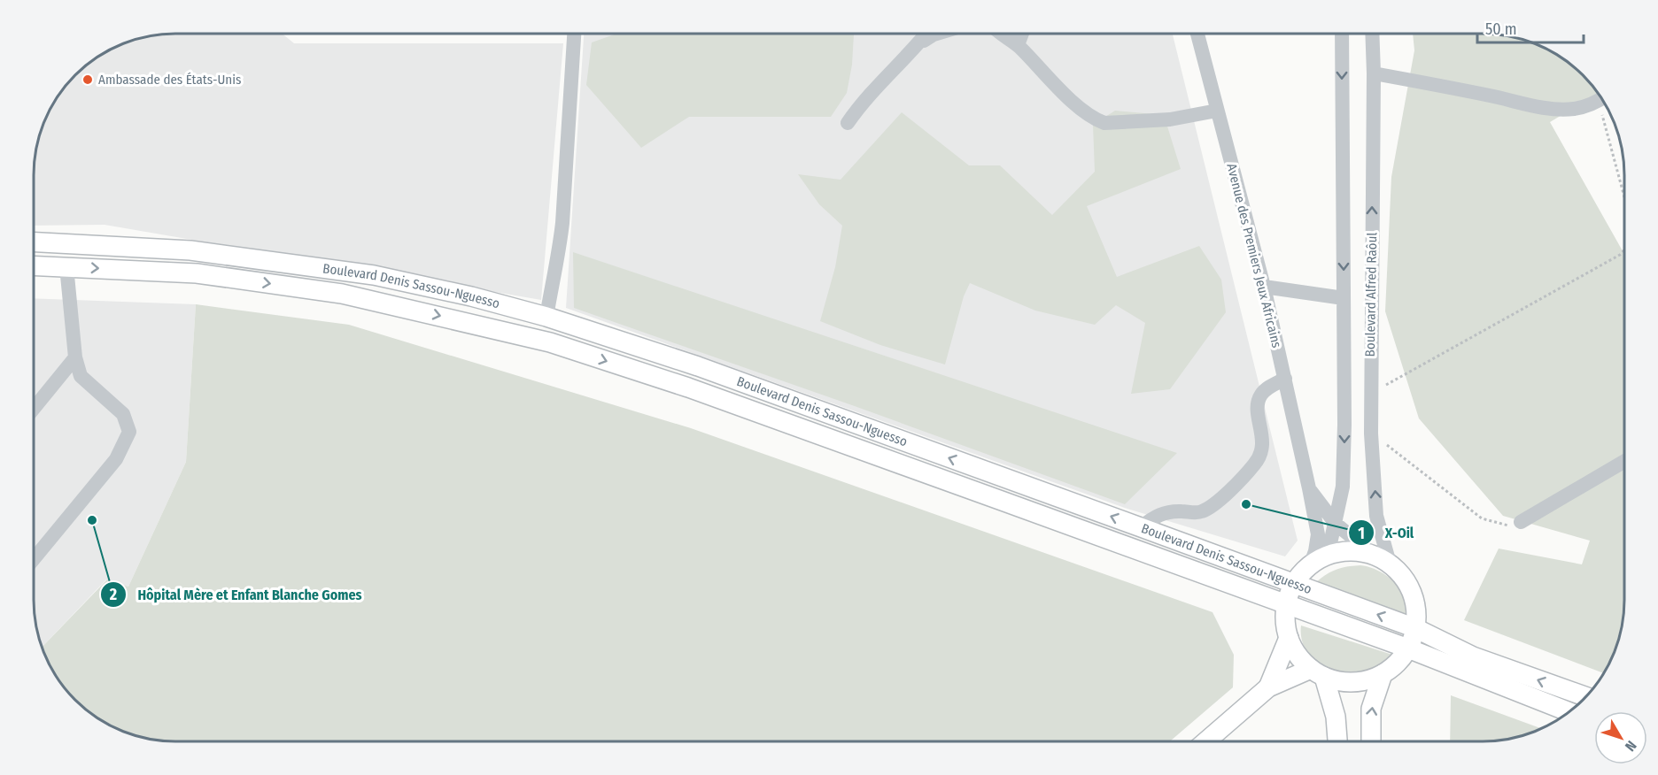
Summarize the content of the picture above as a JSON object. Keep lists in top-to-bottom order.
{
  "streets": {
    "main road": ["Boulevard Denis Sassou-Nguesso"],
    "street": ["Avenue des Premiers Jeux Africains", "Boulevard Alfred Raôul"]
  },
  "crossings": [
    ["Avenue des Premiers Jeux Africains", "Boulevard Alfred Raôul"]
  ],
  "places": ["Ambassade des États-Unis", "X-Oil", "Hôpital Mère et Enfant Blanche Gomes"],
  "scale_bar": "50 m",
  "north": "bottom right"
}
